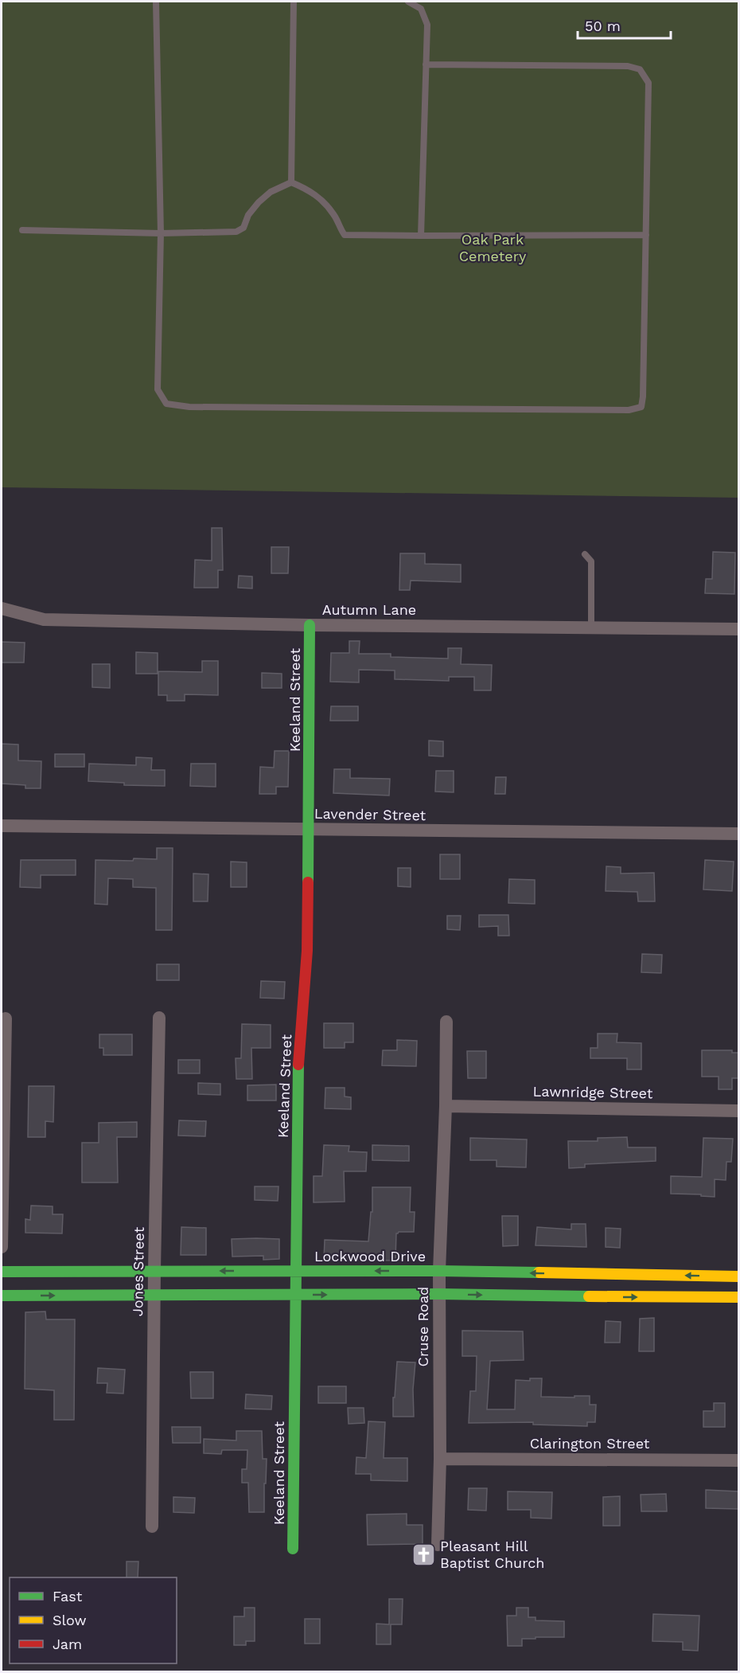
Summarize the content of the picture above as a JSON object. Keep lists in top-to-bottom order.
{
  "streets": {
    "main road": ["Keeland Street", "Lockwood Drive"],
    "street": [
      "Autumn Lane",
      "Lavender Street",
      "Lawnridge Street",
      "Jones Street",
      "Cruse Road",
      "Clarington Street"
    ]
  },
  "crossings": [
    ["Autumn Lane", "Keeland Street"],
    ["Keeland Street", "Lavender Street"],
    ["Keeland Street", "Lockwood Drive"],
    ["Lawnridge Street", "Cruse Road"],
    ["Lockwood Drive", "Jones Street"],
    ["Lockwood Drive", "Cruse Road"],
    ["Cruse Road", "Clarington Street"]
  ],
  "parks": ["Oak Park Cemetery"],
  "places": {
    "church": ["Pleasant Hill Baptist Church"]
  },
  "legend": ["Fast", "Slow", "Jam"],
  "scale_bar": "50 m"
}
